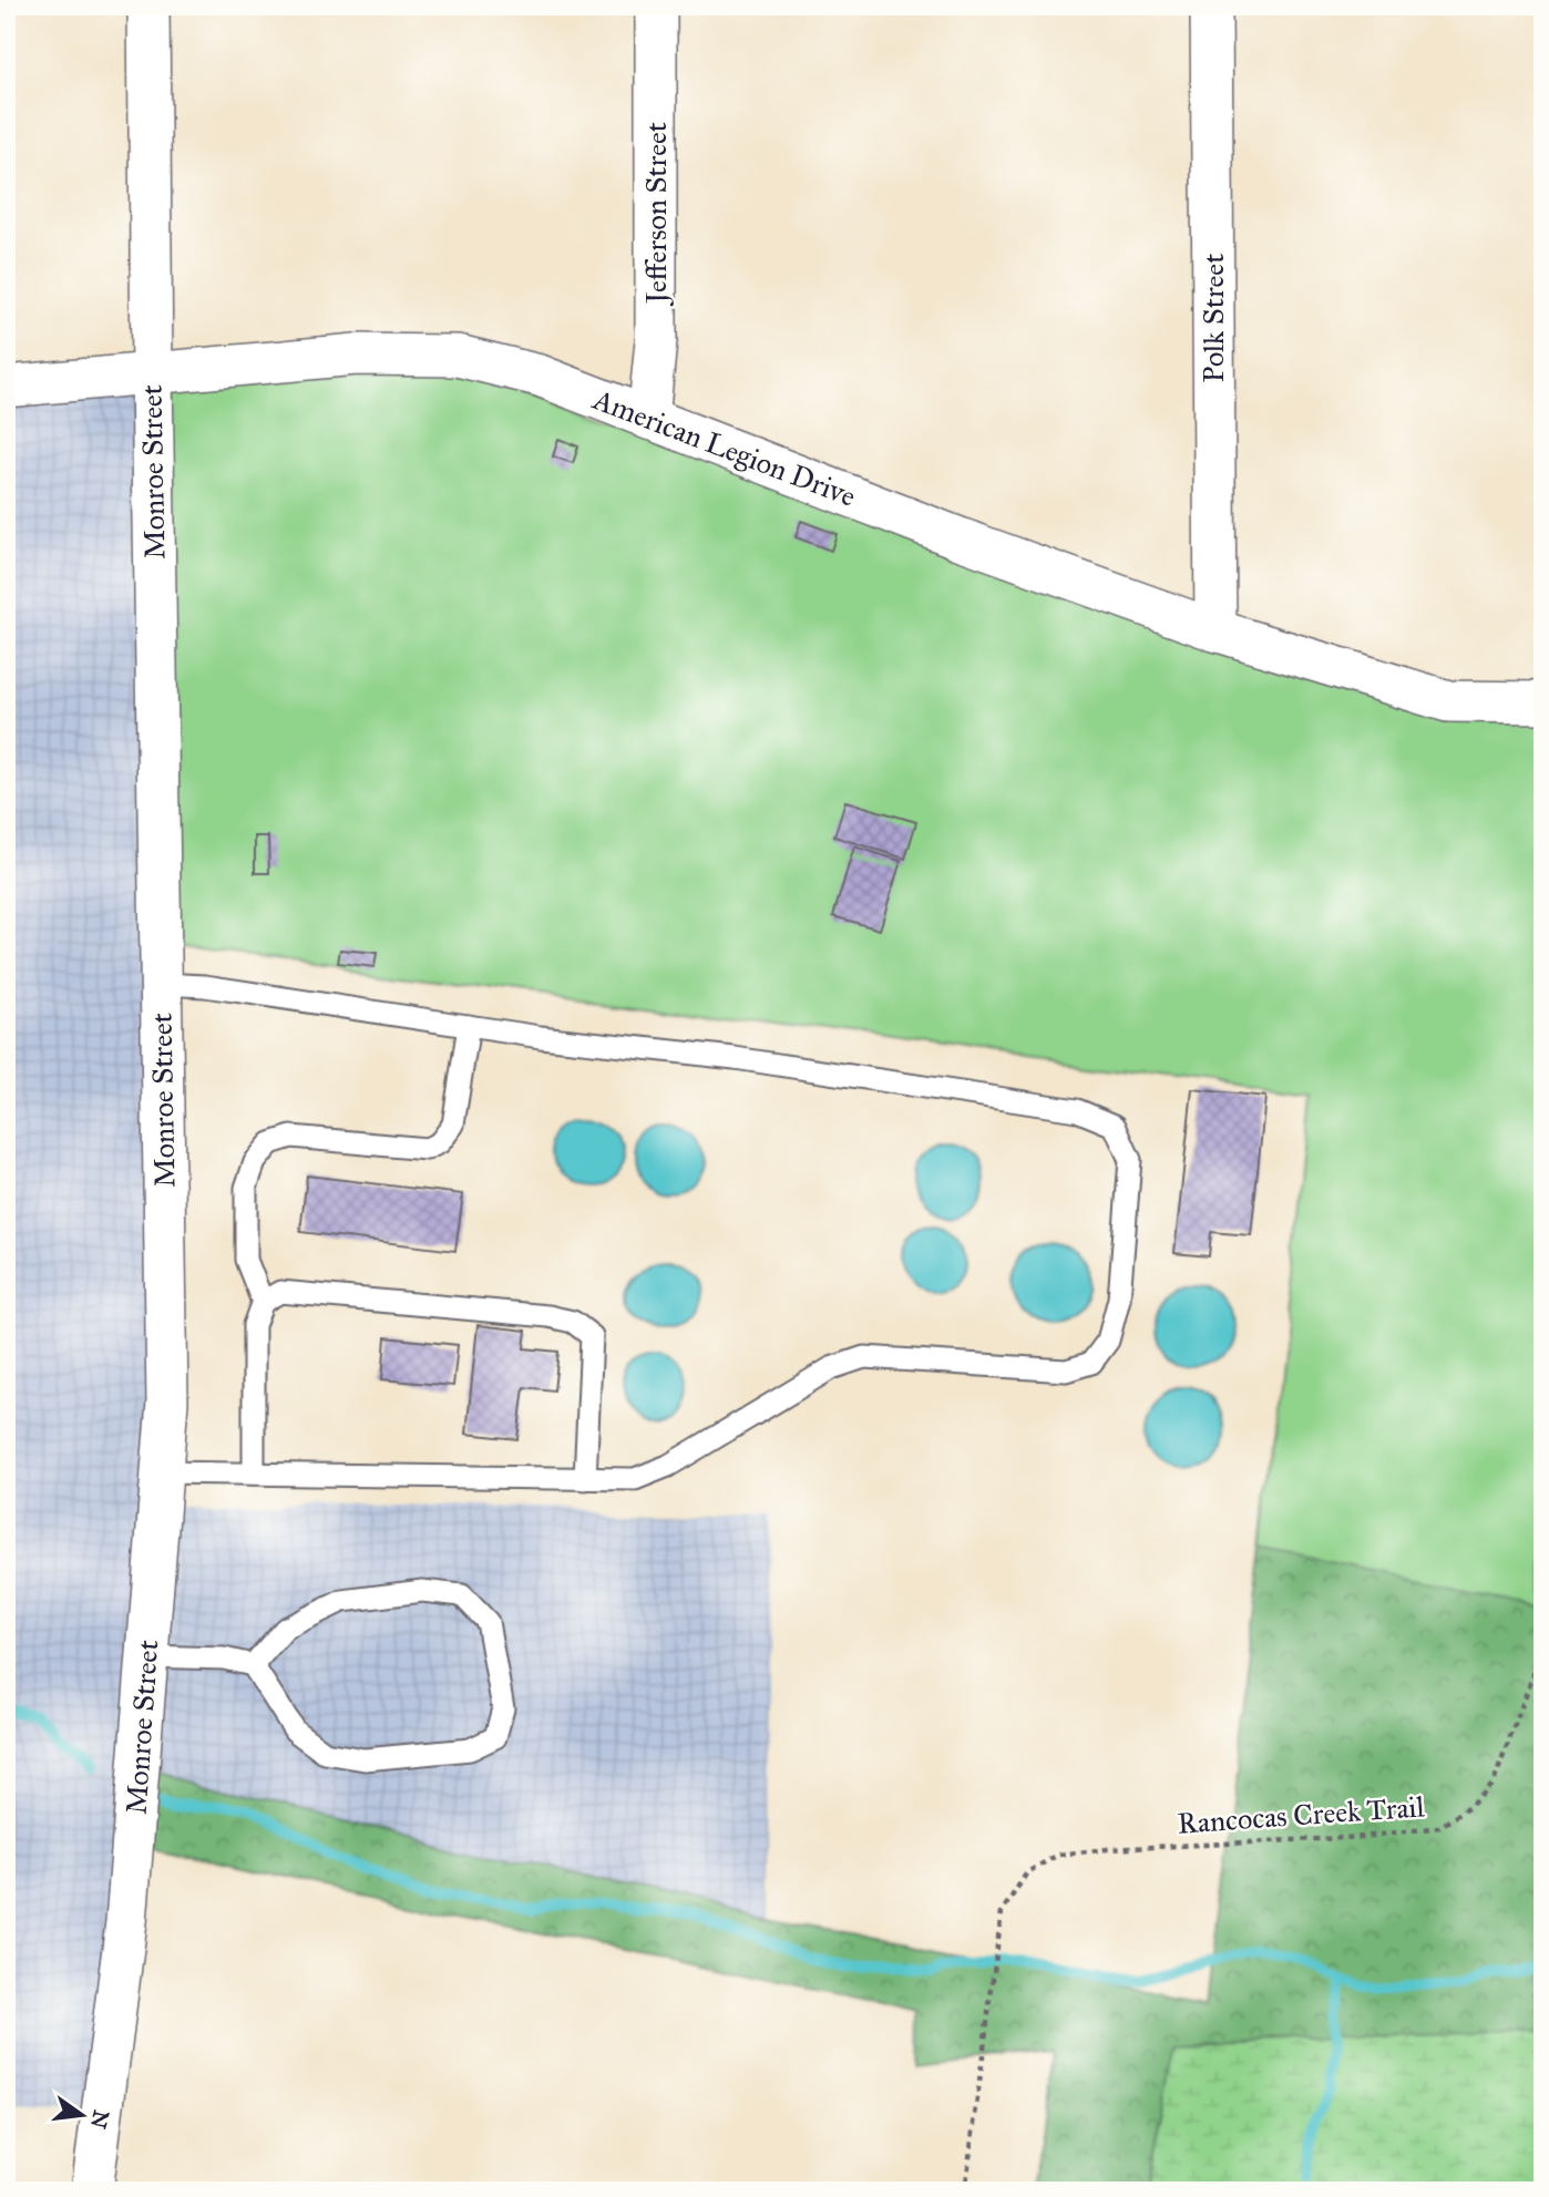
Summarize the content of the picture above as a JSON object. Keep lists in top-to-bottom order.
{
  "streets": {
    "street": [
      "Jefferson Street",
      "Polk Street",
      "American Legion Drive",
      "Monroe Street"
    ],
    "path": ["Rancocas Creek Trail"]
  },
  "crossings": [
    ["Jefferson Street", "American Legion Drive"],
    ["Polk Street", "American Legion Drive"],
    ["American Legion Drive", "Monroe Street"]
  ],
  "north": "right"
}
